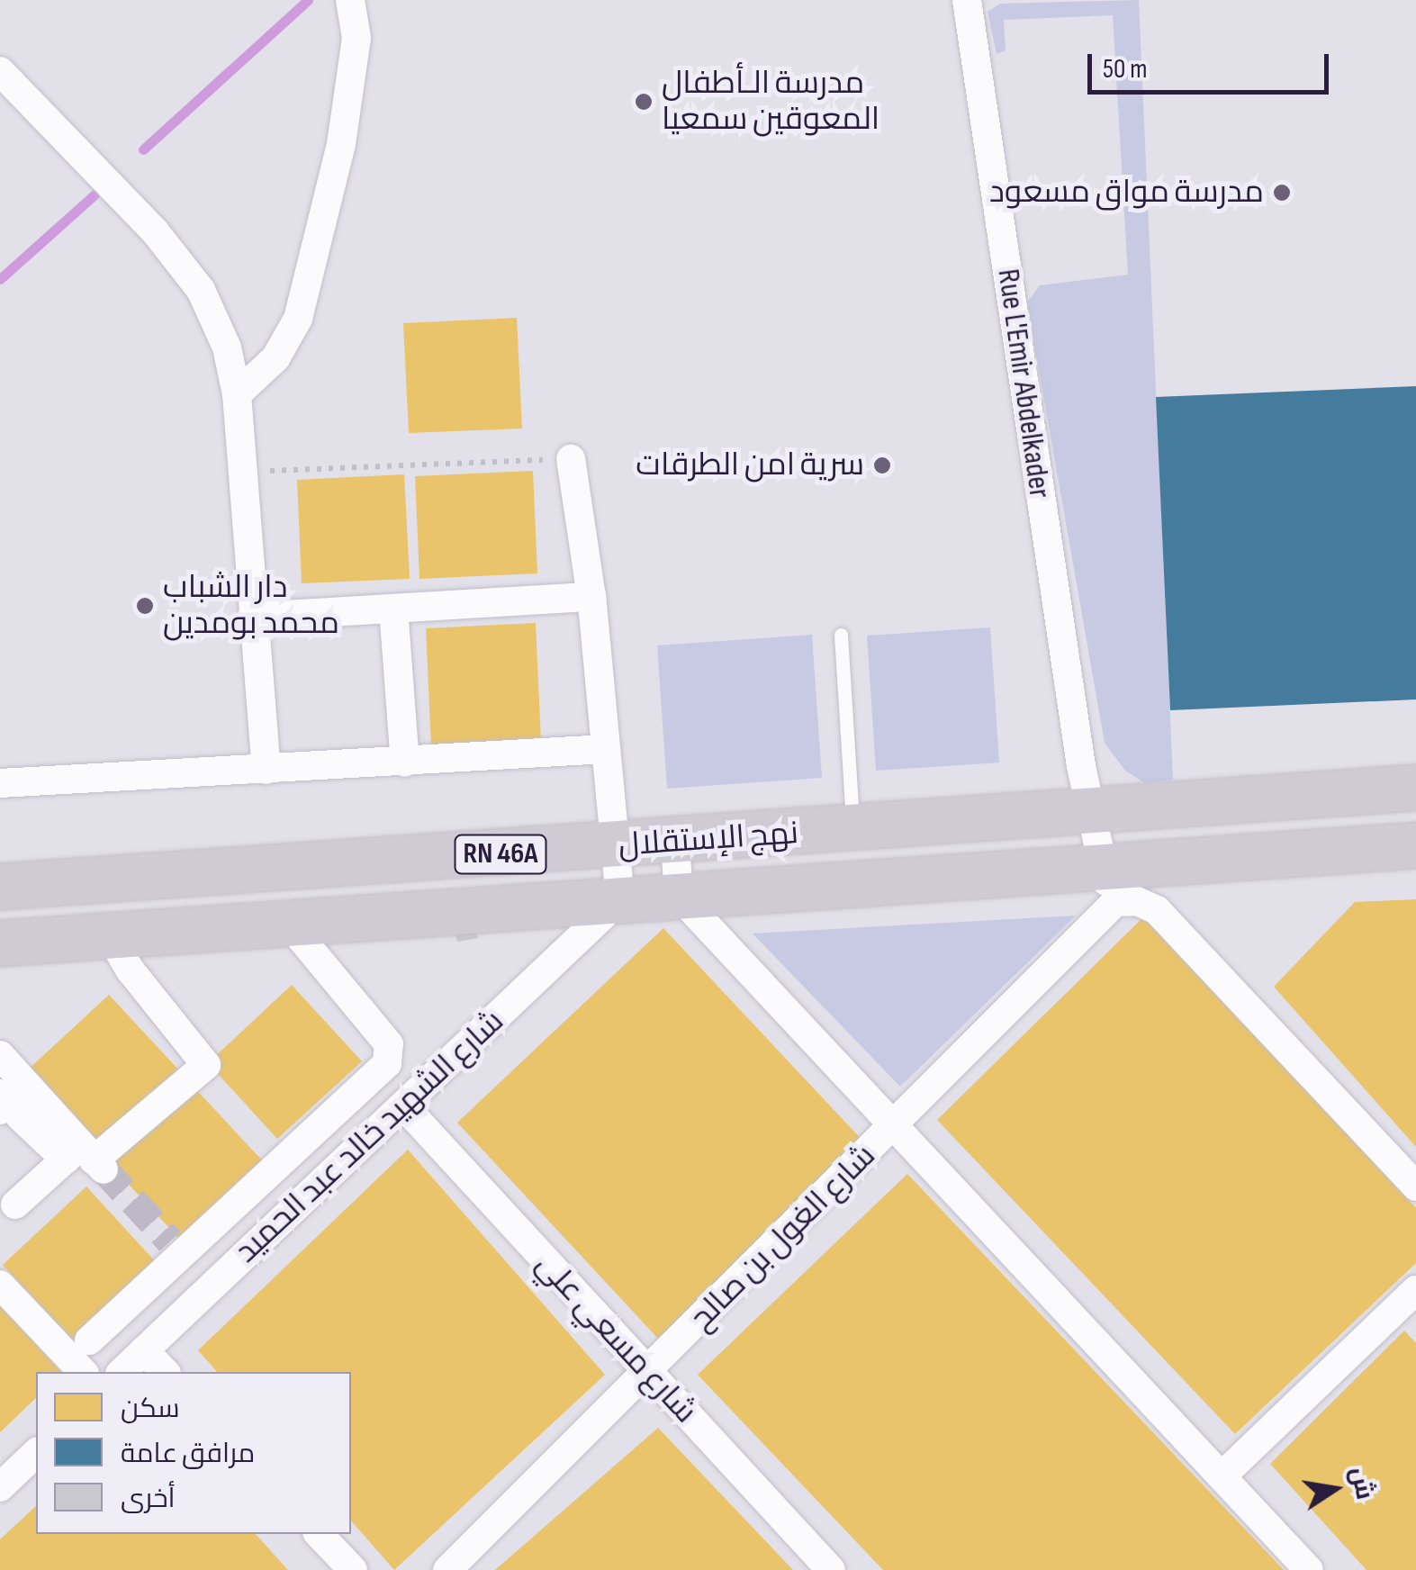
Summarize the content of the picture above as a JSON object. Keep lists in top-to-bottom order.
{
  "streets": {
    "main road": ["نهج الإستقلال", "RN 46A"],
    "street": [
      "Rue L'Emir Abdelkader",
      "شارع الشهيد خالد عبد الحميد",
      "شارع الغول بن صالح",
      "شارع مسعي علي"
    ]
  },
  "crossings": [
    ["Rue L'Emir Abdelkader", "نهج الإستقلال"],
    ["Rue L'Emir Abdelkader", "شارع الغول بن صالح"],
    ["نهج الإستقلال", "شارع الشهيد خالد عبد الحميد"],
    ["نهج الإستقلال", "شارع الغول بن صالح"],
    ["شارع الشهيد خالد عبد الحميد", "شارع مسعي علي"],
    ["شارع الغول بن صالح", "شارع مسعي علي"]
  ],
  "places": [
    "مدرسة الـأطفال المعوقين سمعيا",
    "مدرسة مواق مسعود",
    "سرية امن الطرقات",
    "دار الشباب محمد بومدين"
  ],
  "legend": ["سكن", "مرافق عامة", "أخرى"],
  "scale_bar": "50 m",
  "north": "right"
}
